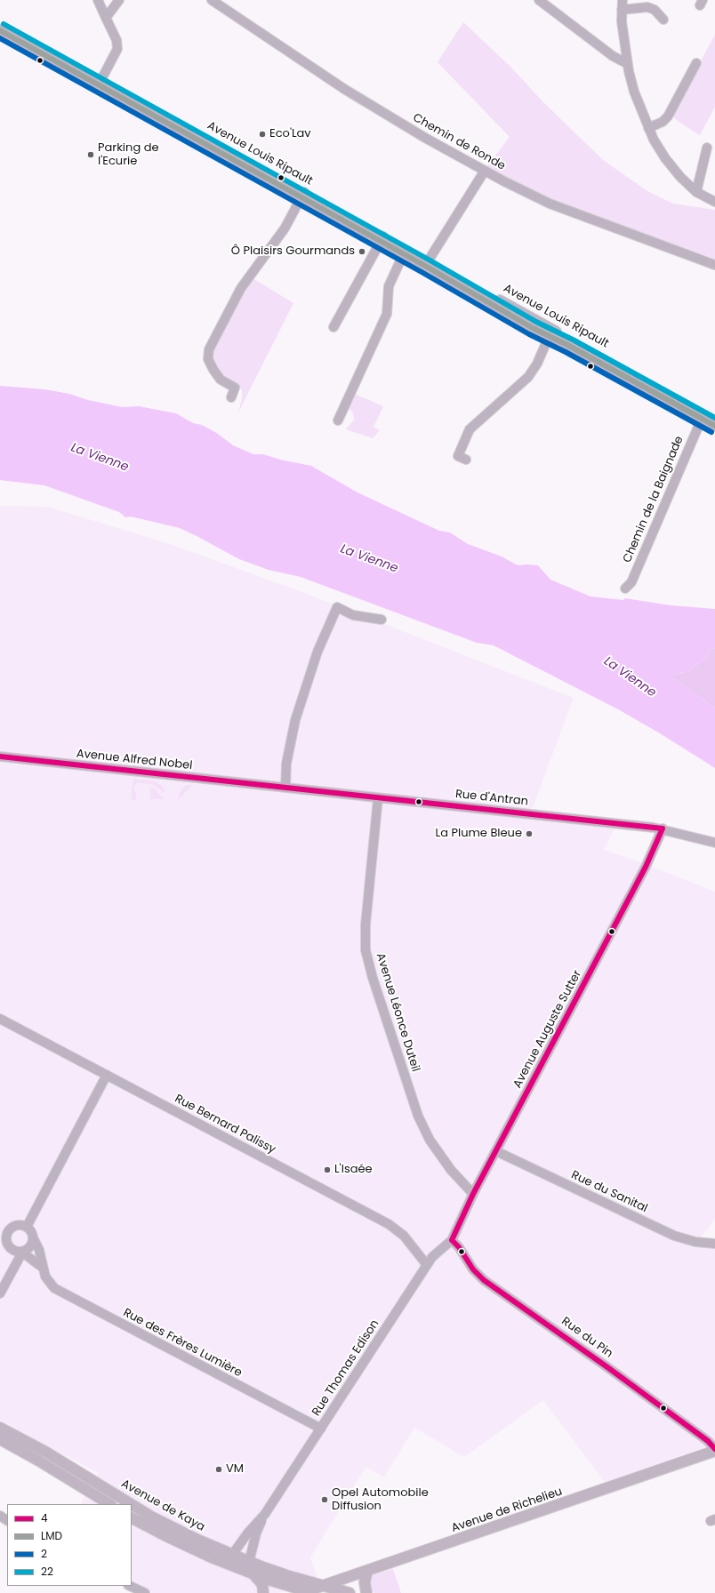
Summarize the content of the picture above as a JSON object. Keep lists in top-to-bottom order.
{
  "streets": {
    "main road": ["Avenue Louis Ripault", "Avenue de Kaya", "Avenue de Richelieu"],
    "street": [
      "Chemin de Ronde",
      "Chemin de la Baignade",
      "Avenue Alfred Nobel",
      "Rue d'Antran",
      "Avenue Léonce Duteil",
      "Avenue Auguste Sutter",
      "Rue Bernard Palissy",
      "Rue du Sanital",
      "Rue du Pin",
      "Rue des Frères Lumière",
      "Rue Thomas Edison"
    ]
  },
  "crossings": [
    ["Avenue Louis Ripault", "Chemin de la Baignade"],
    ["Avenue Alfred Nobel", "Rue d'Antran"],
    ["Rue d'Antran", "Avenue Léonce Duteil"],
    ["Rue d'Antran", "Avenue Auguste Sutter"],
    ["Avenue Léonce Duteil", "Avenue Auguste Sutter"],
    ["Avenue Auguste Sutter", "Rue du Sanital"],
    ["Avenue Auguste Sutter", "Rue du Pin"],
    ["Avenue Auguste Sutter", "Rue Thomas Edison"],
    ["Rue Bernard Palissy", "Rue Thomas Edison"],
    ["Rue du Pin", "Rue Thomas Edison"],
    ["Rue du Pin", "Avenue de Richelieu"],
    ["Rue des Frères Lumière", "Rue Thomas Edison"],
    ["Rue Thomas Edison", "Avenue de Kaya"],
    ["Avenue de Kaya", "Avenue de Richelieu"]
  ],
  "water": ["La Vienne"],
  "places": [
    "Eco'Lav",
    "Parking de l'Ecurie",
    "Ô Plaisirs Gourmands",
    "La Plume Bleue",
    "L'Isaée",
    "VM",
    "Opel Automobile Diffusion"
  ],
  "lines": [
    "transit line 22",
    "transit line LMD",
    "transit line 2",
    "transit line 4"
  ],
  "legend": [
    "4",
    "LMD",
    "2",
    "22"
  ]
}
